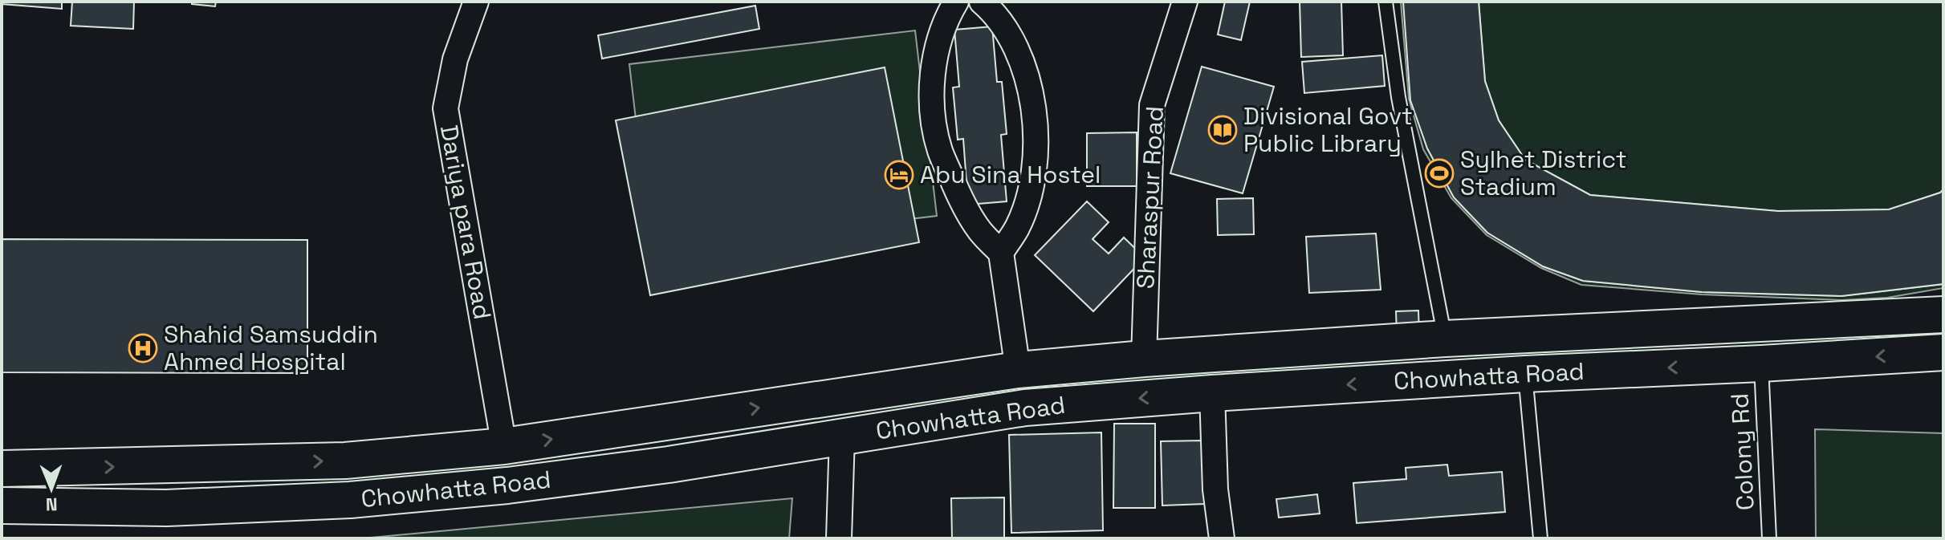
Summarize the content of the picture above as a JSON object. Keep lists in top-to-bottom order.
{
  "streets": {
    "main road": ["Chowhatta Road"],
    "street": ["Sharaspur Road", "Dariya para Road"],
    "lane": ["Colony Rd"]
  },
  "crossings": [
    ["Sharaspur Road", "Chowhatta Road"],
    ["Dariya para Road", "Chowhatta Road"],
    ["Chowhatta Road", "Colony Rd"]
  ],
  "places": {
    "library": ["Divisional Govt Public Library"],
    "sports": ["Sylhet District Stadium"],
    "hotel": ["Abu Sina Hostel"],
    "hospital": ["Shahid Samsuddin Ahmed Hospital"]
  },
  "north": "bottom"
}
